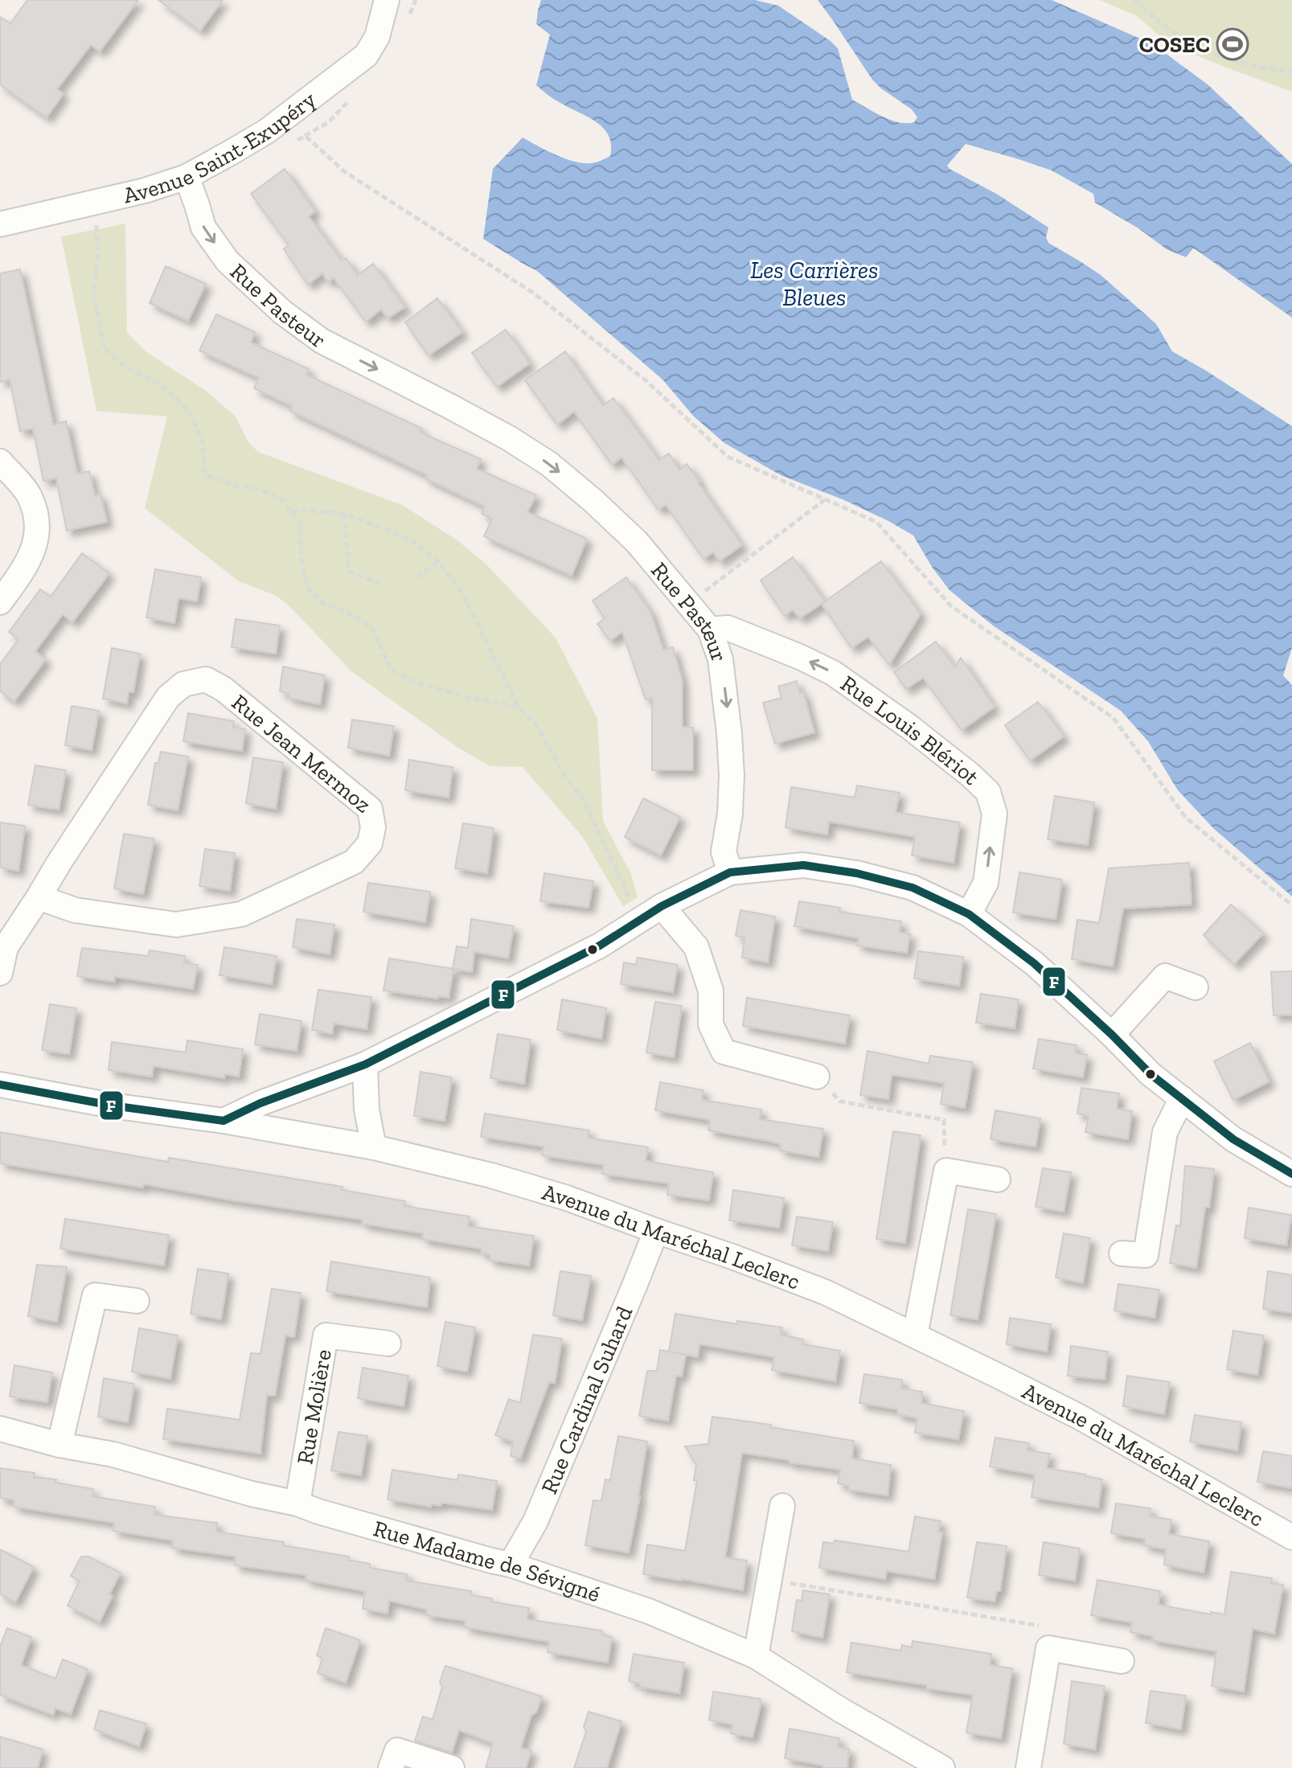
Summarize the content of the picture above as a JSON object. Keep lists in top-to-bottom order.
{
  "streets": {
    "street": [
      "Avenue Saint-Exupéry",
      "Rue Pasteur",
      "Rue Louis Blériot",
      "Rue Jean Mermoz",
      "Avenue du Maréchal Leclerc",
      "Rue Cardinal Suhard",
      "Rue Molière",
      "Rue Madame de Sévigné"
    ]
  },
  "crossings": [
    ["Avenue Saint-Exupéry", "Rue Pasteur"],
    ["Rue Pasteur", "Rue Louis Blériot"],
    ["Avenue du Maréchal Leclerc", "Rue Cardinal Suhard"],
    ["Rue Cardinal Suhard", "Rue Madame de Sévigné"],
    ["Rue Molière", "Rue Madame de Sévigné"]
  ],
  "one_way": ["Rue Pasteur", "Rue Louis Blériot"],
  "water": ["Les Carrières Bleues"],
  "places": {
    "sports": ["COSEC"]
  },
  "lines": ["transit line F"]
}
